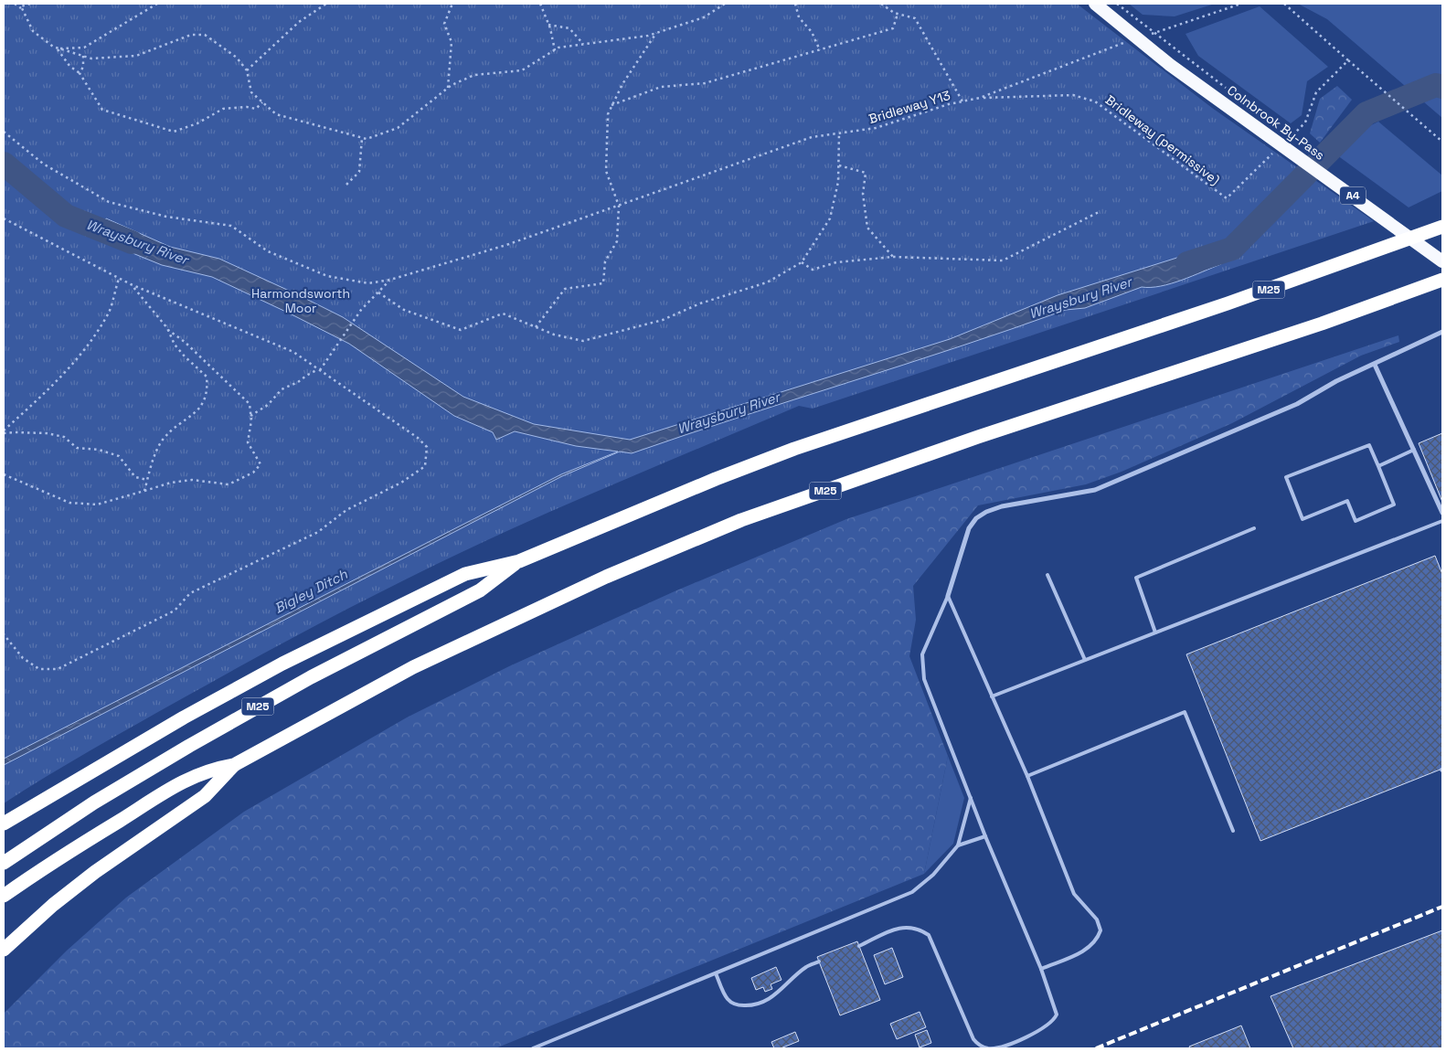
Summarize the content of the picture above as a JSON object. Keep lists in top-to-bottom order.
{
  "streets": {
    "highway": ["Colnbrook By-Pass", "A4", "M25"],
    "path": ["Bridleway Y13", "Bridleway (permissive)"]
  },
  "crossings": [
    ["Bridleway Y13", "Colnbrook By-Pass"],
    ["Bridleway Y13", "Bridleway (permissive)"]
  ],
  "water": ["Wraysbury River", "Bigley Ditch"],
  "parks": ["Harmondsworth Moor"]
}
